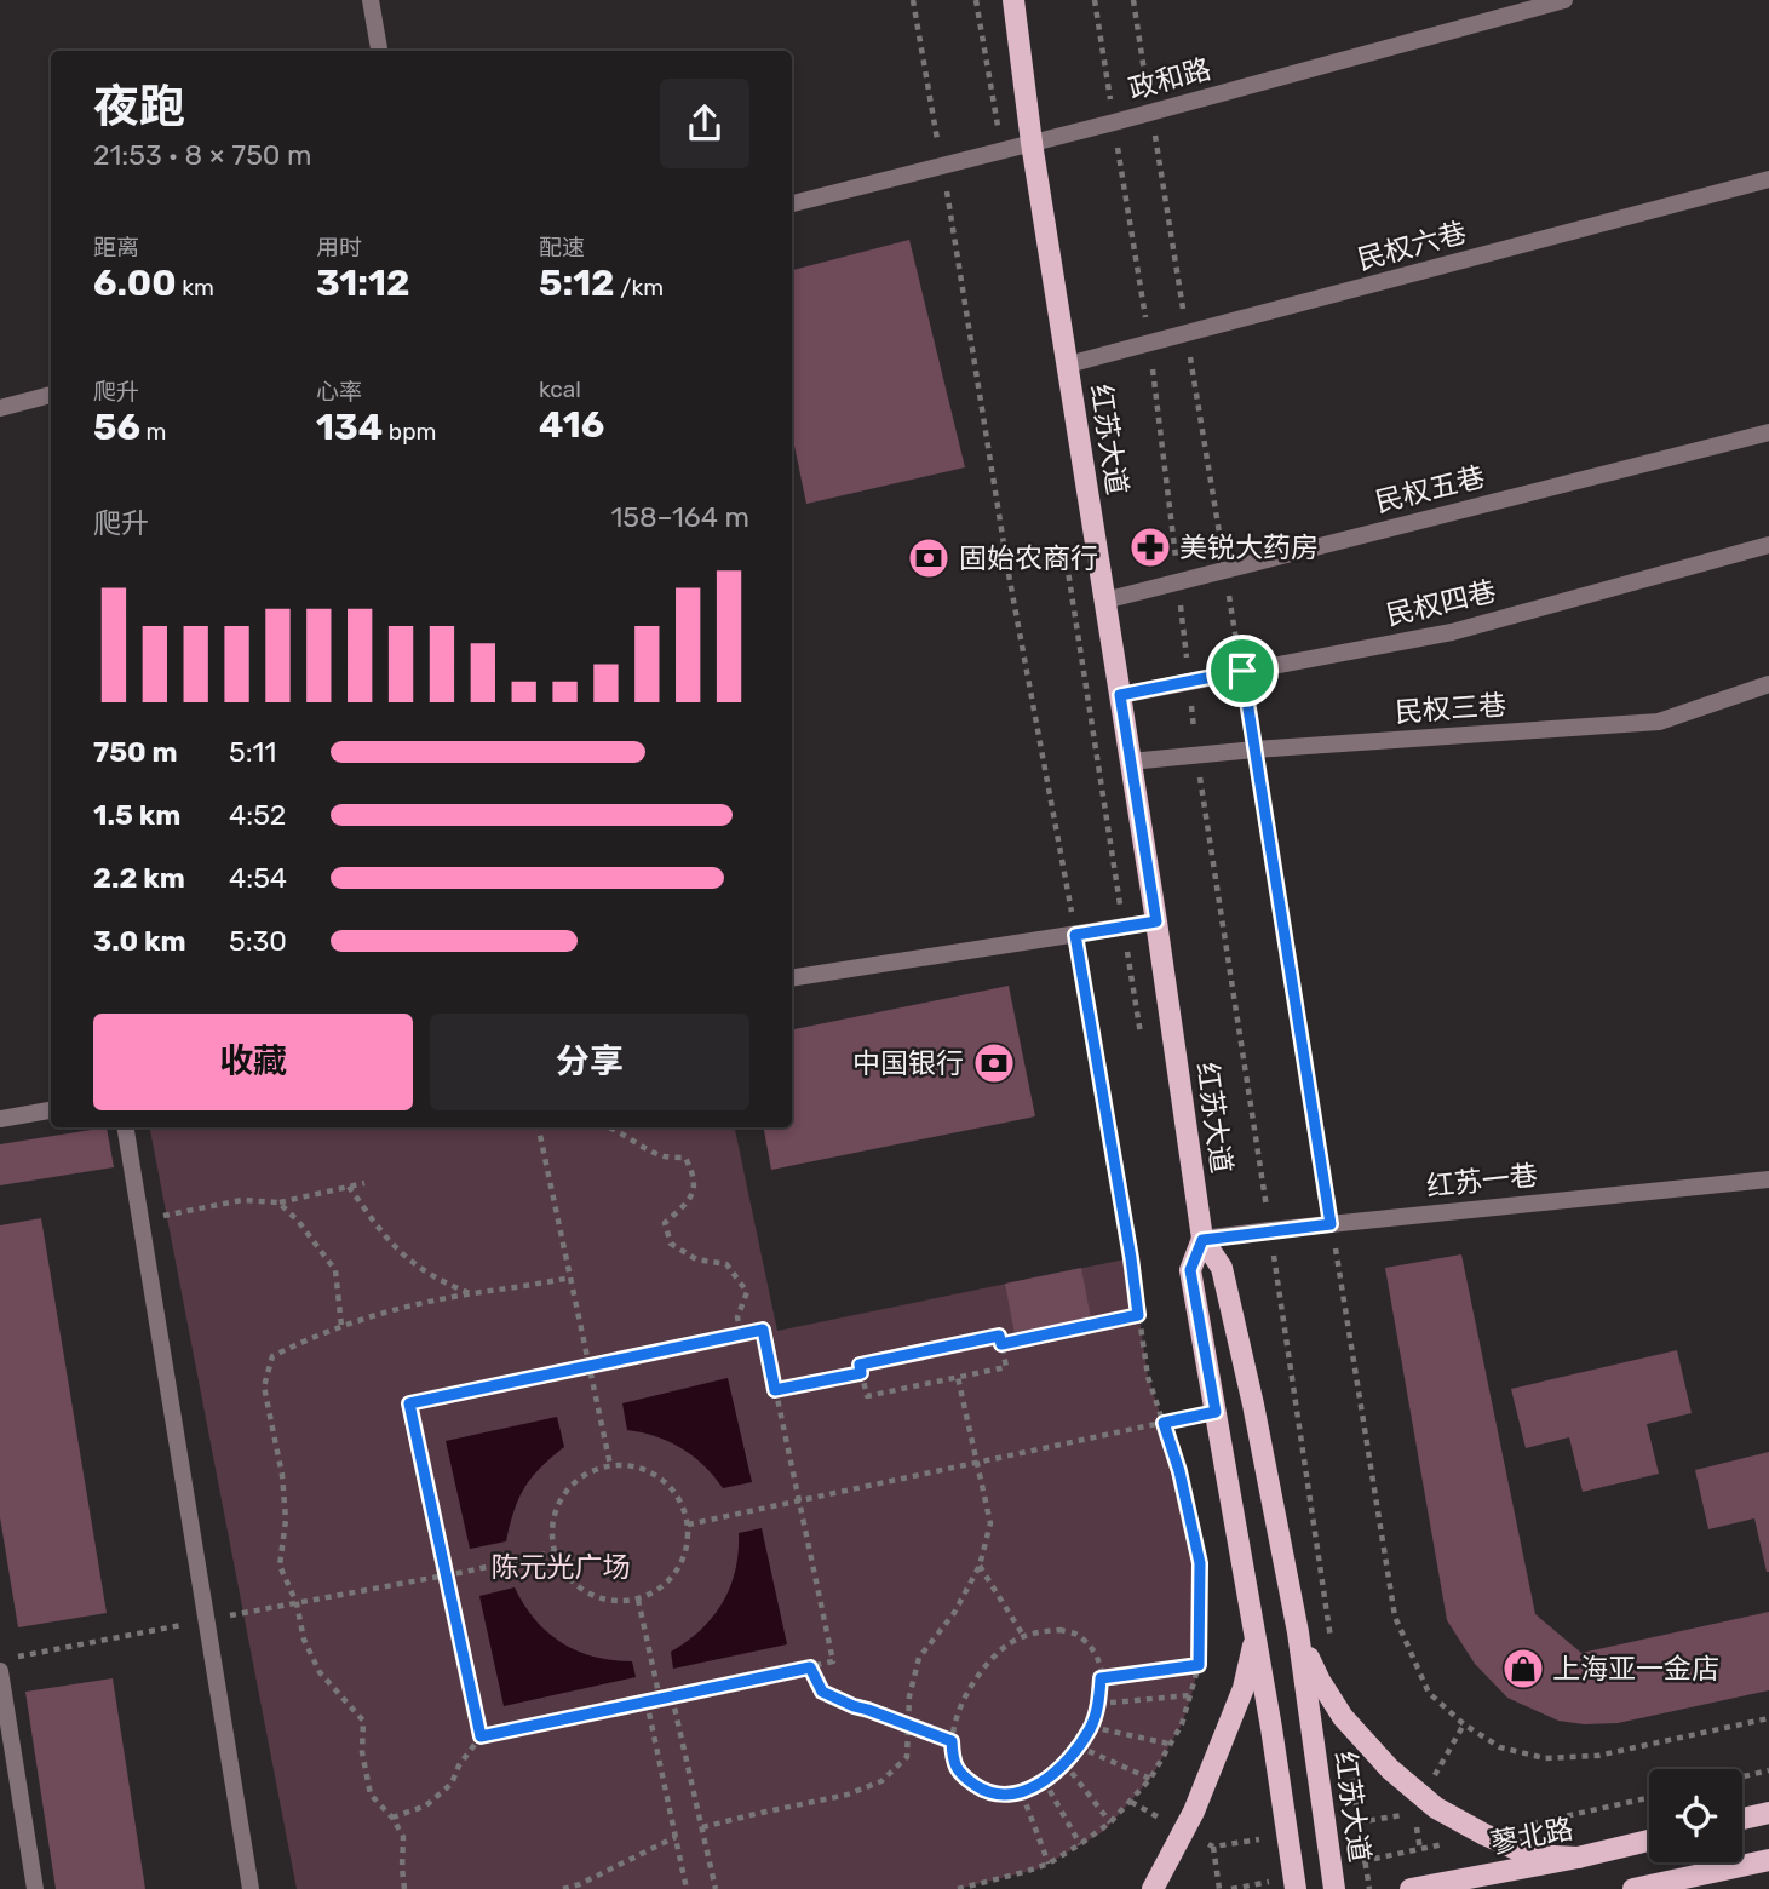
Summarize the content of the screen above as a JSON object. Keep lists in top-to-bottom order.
{
  "streets": {
    "main road": ["红苏大道", "蓼北路"],
    "street": [
      "政和路",
      "民权六巷",
      "民权五巷",
      "民权四巷",
      "民权三巷",
      "红苏一巷"
    ]
  },
  "crossings": [
    ["政和路", "红苏大道"],
    ["民权六巷", "红苏大道"],
    ["红苏大道", "民权五巷"],
    ["红苏大道", "民权四巷"],
    ["红苏大道", "民权三巷"],
    ["红苏大道", "红苏一巷"]
  ],
  "parks": ["陈元光广场"],
  "places": {
    "pharmacy": ["美锐大药房"],
    "bank": ["固始农商行", "中国银行"],
    "shop": ["上海亚一金店"]
  },
  "page": {
    "heading": ["夜跑", "21:53 · 8 × 750 m"],
    "stats": [
      ["距离", "6.00 km"],
      ["用时", "31:12"],
      ["配速", "5:12 /km"],
      ["爬升", "56 m"],
      ["心率", "134 bpm"],
      ["kcal", "416"]
    ],
    "chart": ["爬升", "158–164 m"],
    "list": [
      {
        "name": "750 m",
        "note": "5:11"
      },
      {
        "name": "1.5 km",
        "note": "4:52"
      },
      {
        "name": "2.2 km",
        "note": "4:54"
      },
      {
        "name": "3.0 km",
        "note": "5:30"
      }
    ],
    "buttons": ["收藏", "分享"]
  }
}
